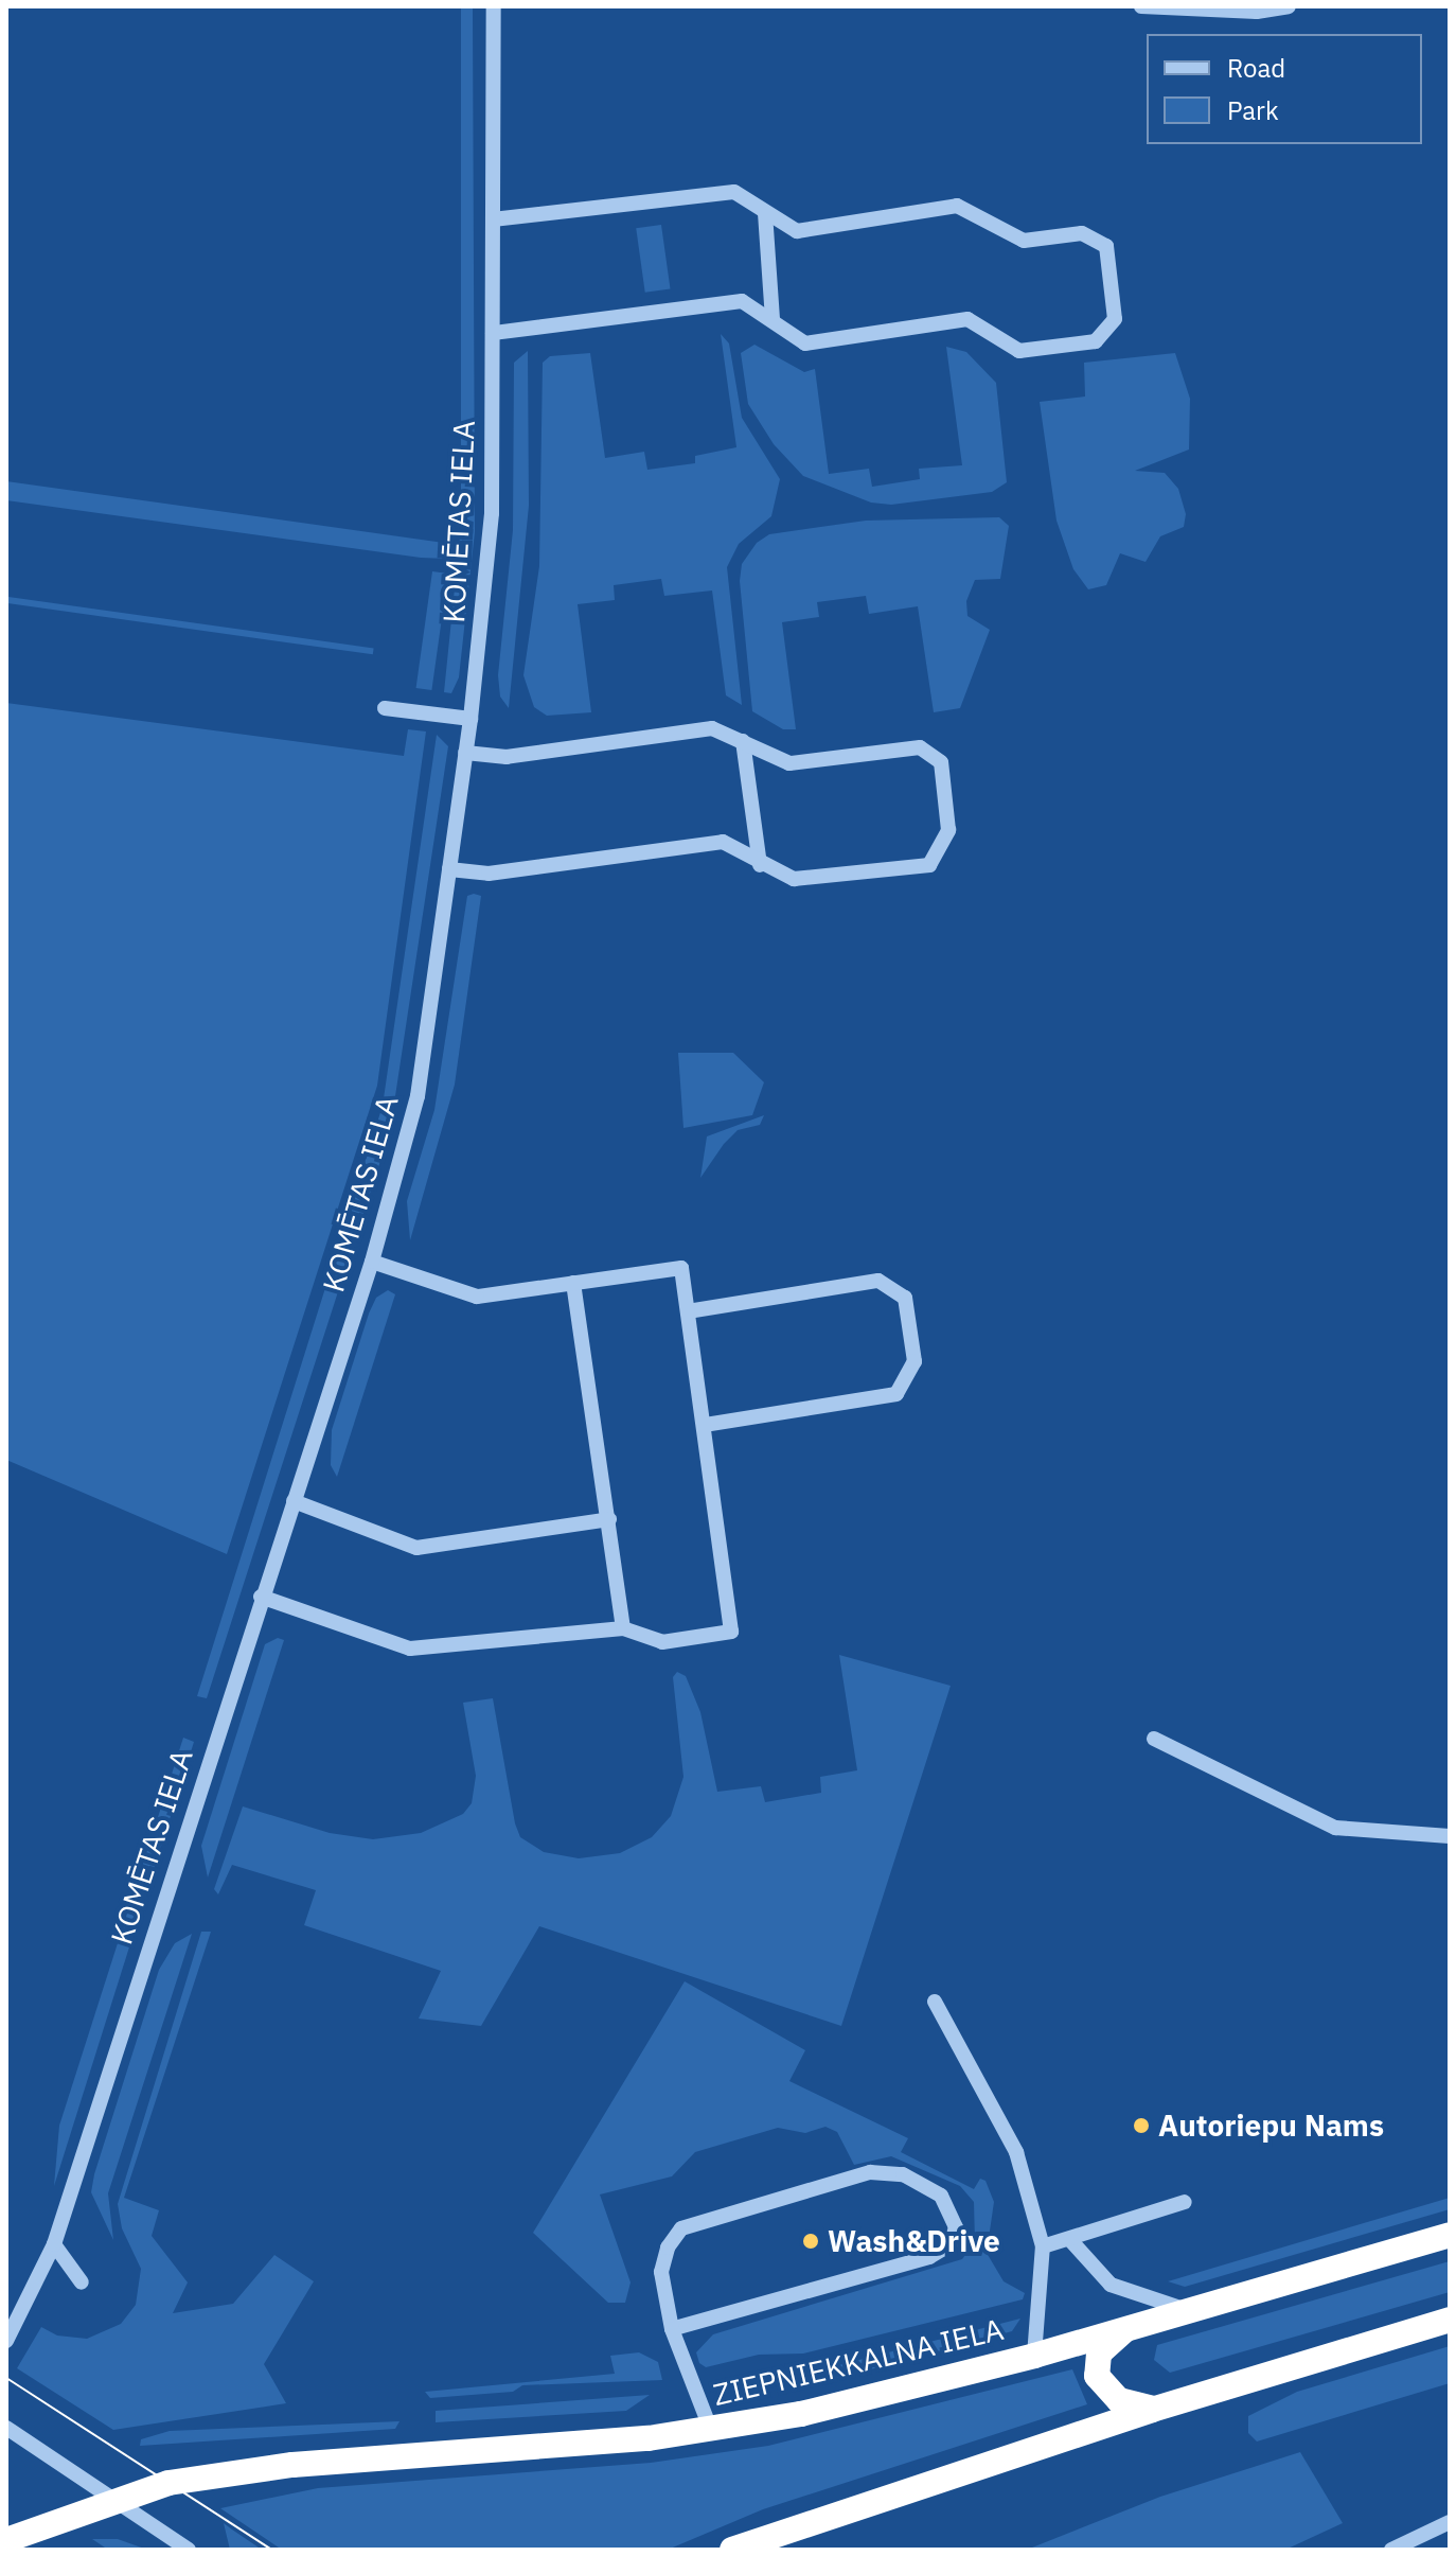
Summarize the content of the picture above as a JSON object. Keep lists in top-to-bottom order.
{
  "streets": {
    "highway": ["ZIEPNIEKKALNA IELA"],
    "street": ["KOMĒTAS IELA"]
  },
  "places": ["Autoriepu Nams", "Wash&Drive"],
  "legend": ["Road", "Park"]
}
